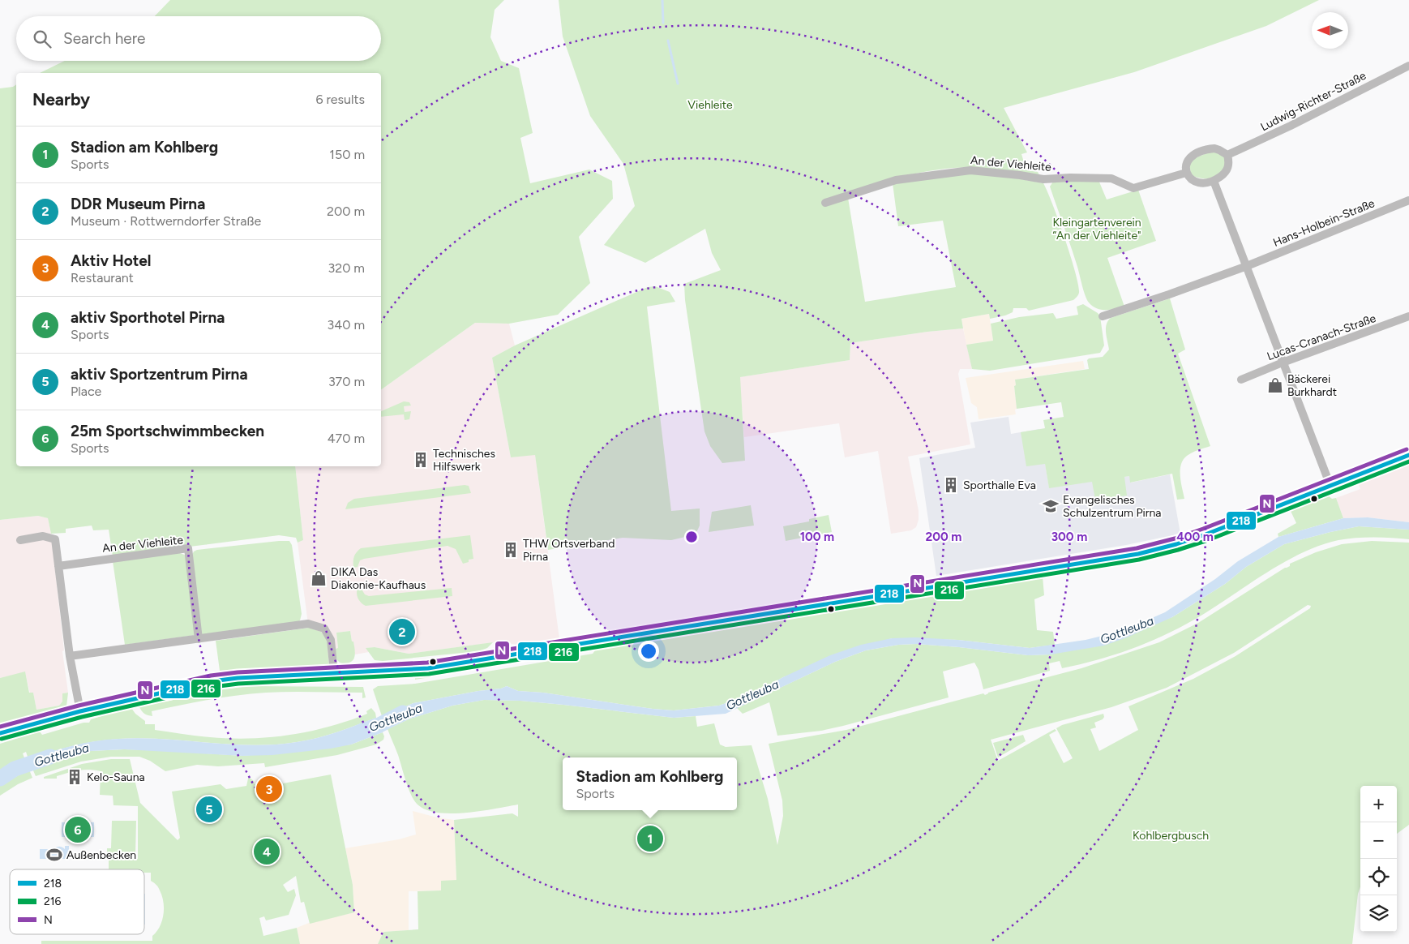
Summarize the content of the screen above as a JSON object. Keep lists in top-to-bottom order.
{
  "streets": {
    "street": [
      "Ludwig-Richter-Straße",
      "An der Viehleite",
      "Hans-Holbein-Straße",
      "Lucas-Cranach-Straße"
    ]
  },
  "crossings": [
    ["Ludwig-Richter-Straße", "An der Viehleite"]
  ],
  "water": ["Gottleuba"],
  "parks": ["Viehleite", "Kleingartenverein “An der Viehleite\"", "Kohlbergbusch"],
  "places": {
    "shop": ["Bäckerei Burkhardt", "DIKA Das Diakonie-Kaufhaus"],
    "building": [
      "Technisches Hilfswerk",
      "Sporthalle Eva",
      "THW Ortsverband Pirna",
      "Kelo-Sauna"
    ],
    "school or university": ["Evangelisches Schulzentrum Pirna"],
    "sports": ["Außenbecken"]
  },
  "lines": ["transit line N", "transit line 218", "transit line 216"],
  "legend": ["218", "216", "N"],
  "north": "left",
  "page": {
    "search": "Search here",
    "heading": ["Nearby", "6 results"],
    "list": [
      {
        "mark": "1",
        "name": "Stadion am Kohlberg",
        "note": "Sports",
        "value": "150 m"
      },
      {
        "mark": "2",
        "name": "DDR Museum Pirna",
        "note": "Museum · Rottwerndorfer Straße",
        "value": "200 m"
      },
      {
        "mark": "3",
        "name": "Aktiv Hotel",
        "note": "Restaurant",
        "value": "320 m"
      },
      {
        "mark": "4",
        "name": "aktiv Sporthotel Pirna",
        "note": "Sports",
        "value": "340 m"
      },
      {
        "mark": "5",
        "name": "aktiv Sportzentrum Pirna",
        "note": "Place",
        "value": "370 m"
      },
      {
        "mark": "6",
        "name": "25m Sportschwimmbecken",
        "note": "Sports",
        "value": "470 m"
      }
    ],
    "pins": [
      "2",
      "3",
      "5",
      "6",
      "1",
      "4"
    ],
    "popup": ["Stadion am Kohlberg", "Sports"],
    "map_buttons": ["+", "−"]
  },
  "rings": [
    "100 m",
    "200 m",
    "300 m",
    "400 m"
  ]
}
